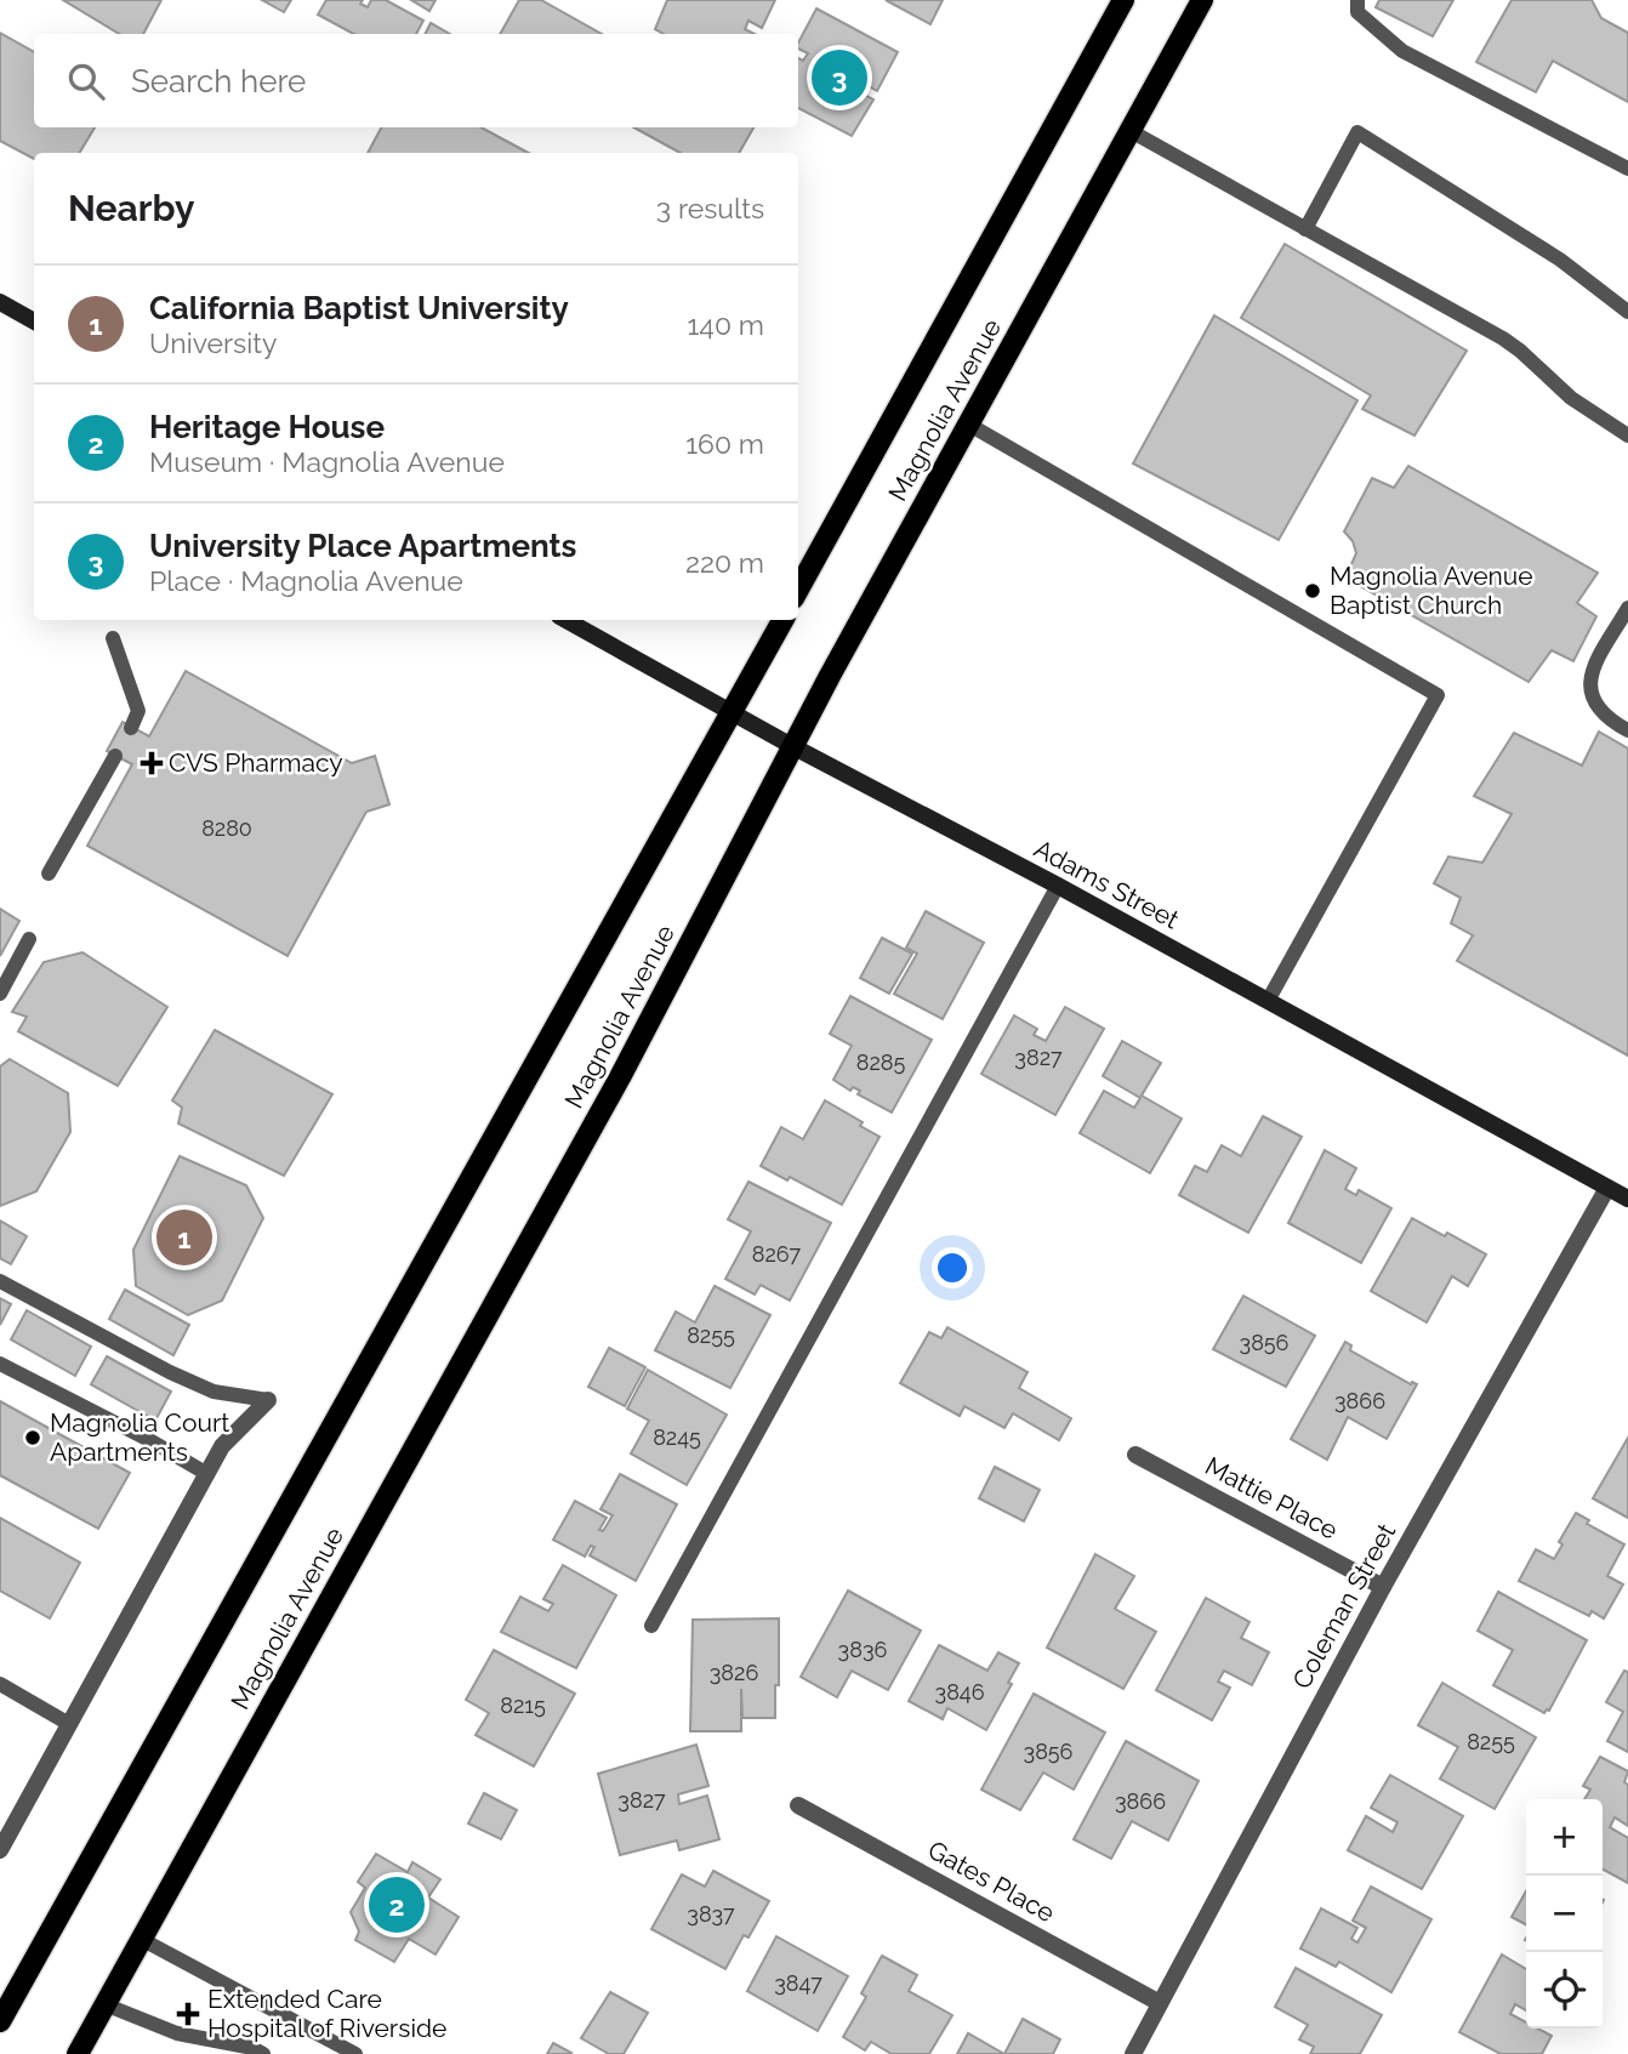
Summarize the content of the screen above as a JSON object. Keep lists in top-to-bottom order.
{
  "streets": {
    "main road": ["Magnolia Avenue", "Adams Street"],
    "street": ["Mattie Place", "Coleman Street", "Gates Place"]
  },
  "crossings": [
    ["Magnolia Avenue", "Adams Street"],
    ["Adams Street", "Coleman Street"],
    ["Mattie Place", "Coleman Street"],
    ["Coleman Street", "Gates Place"]
  ],
  "places": {
    "other": ["Magnolia Avenue Baptist Church", "Magnolia Court Apartments"],
    "health": ["CVS Pharmacy", "Extended Care Hospital of Riverside"]
  },
  "house_numbers": [
    "8280",
    "3827",
    "8285",
    "8267",
    "8255",
    "3856",
    "3866",
    "8245",
    "3836",
    "3826",
    "3846",
    "8215",
    "8255",
    "3856",
    "3827",
    "3866",
    "3837",
    "3847"
  ],
  "page": {
    "search": "Search here",
    "pins": ["3", "1", "2"],
    "heading": ["Nearby", "3 results"],
    "list": [
      {
        "mark": "1",
        "name": "California Baptist University",
        "note": "University",
        "value": "140 m"
      },
      {
        "mark": "2",
        "name": "Heritage House",
        "note": "Museum · Magnolia Avenue",
        "value": "160 m"
      },
      {
        "mark": "3",
        "name": "University Place Apartments",
        "note": "Place · Magnolia Avenue",
        "value": "220 m"
      }
    ],
    "map_buttons": ["+", "−"]
  }
}
